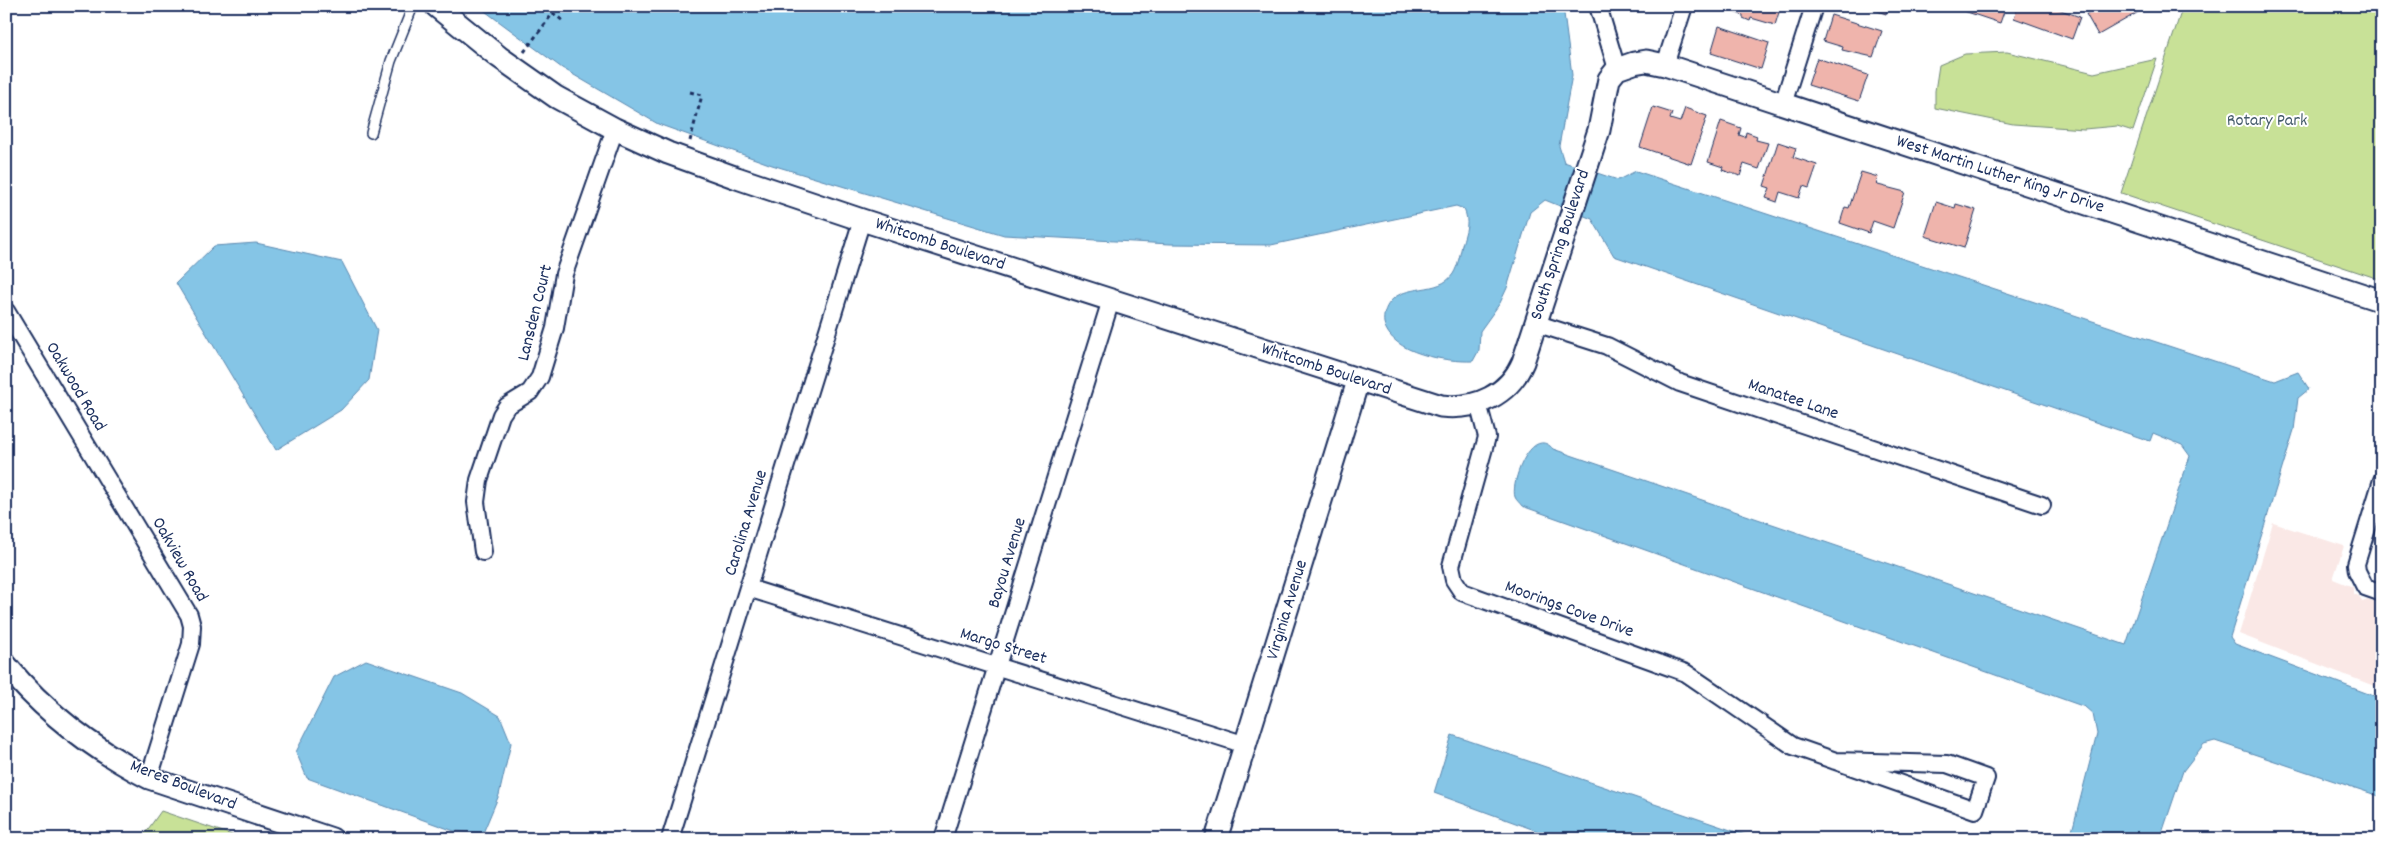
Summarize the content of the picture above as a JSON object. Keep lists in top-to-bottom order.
{
  "streets": {
    "street": [
      "West Martin Luther King Jr Drive",
      "Whitcomb Boulevard",
      "South Spring Boulevard",
      "Lansden Court",
      "Oakwood Road",
      "Manatee Lane",
      "Carolina Avenue",
      "Oakview Road",
      "Bayou Avenue",
      "Virginia Avenue",
      "Moorings Cove Drive",
      "Margo Street",
      "Meres Boulevard"
    ]
  },
  "crossings": [
    ["West Martin Luther King Jr Drive", "South Spring Boulevard"],
    ["Whitcomb Boulevard", "South Spring Boulevard"],
    ["Whitcomb Boulevard", "Lansden Court"],
    ["Whitcomb Boulevard", "Carolina Avenue"],
    ["Whitcomb Boulevard", "Bayou Avenue"],
    ["Whitcomb Boulevard", "Virginia Avenue"],
    ["Whitcomb Boulevard", "Moorings Cove Drive"],
    ["South Spring Boulevard", "Manatee Lane"],
    ["South Spring Boulevard", "Moorings Cove Drive"],
    ["Oakwood Road", "Oakview Road"],
    ["Carolina Avenue", "Margo Street"],
    ["Oakview Road", "Meres Boulevard"],
    ["Bayou Avenue", "Margo Street"],
    ["Virginia Avenue", "Margo Street"]
  ],
  "parks": ["Rotary Park"]
}
